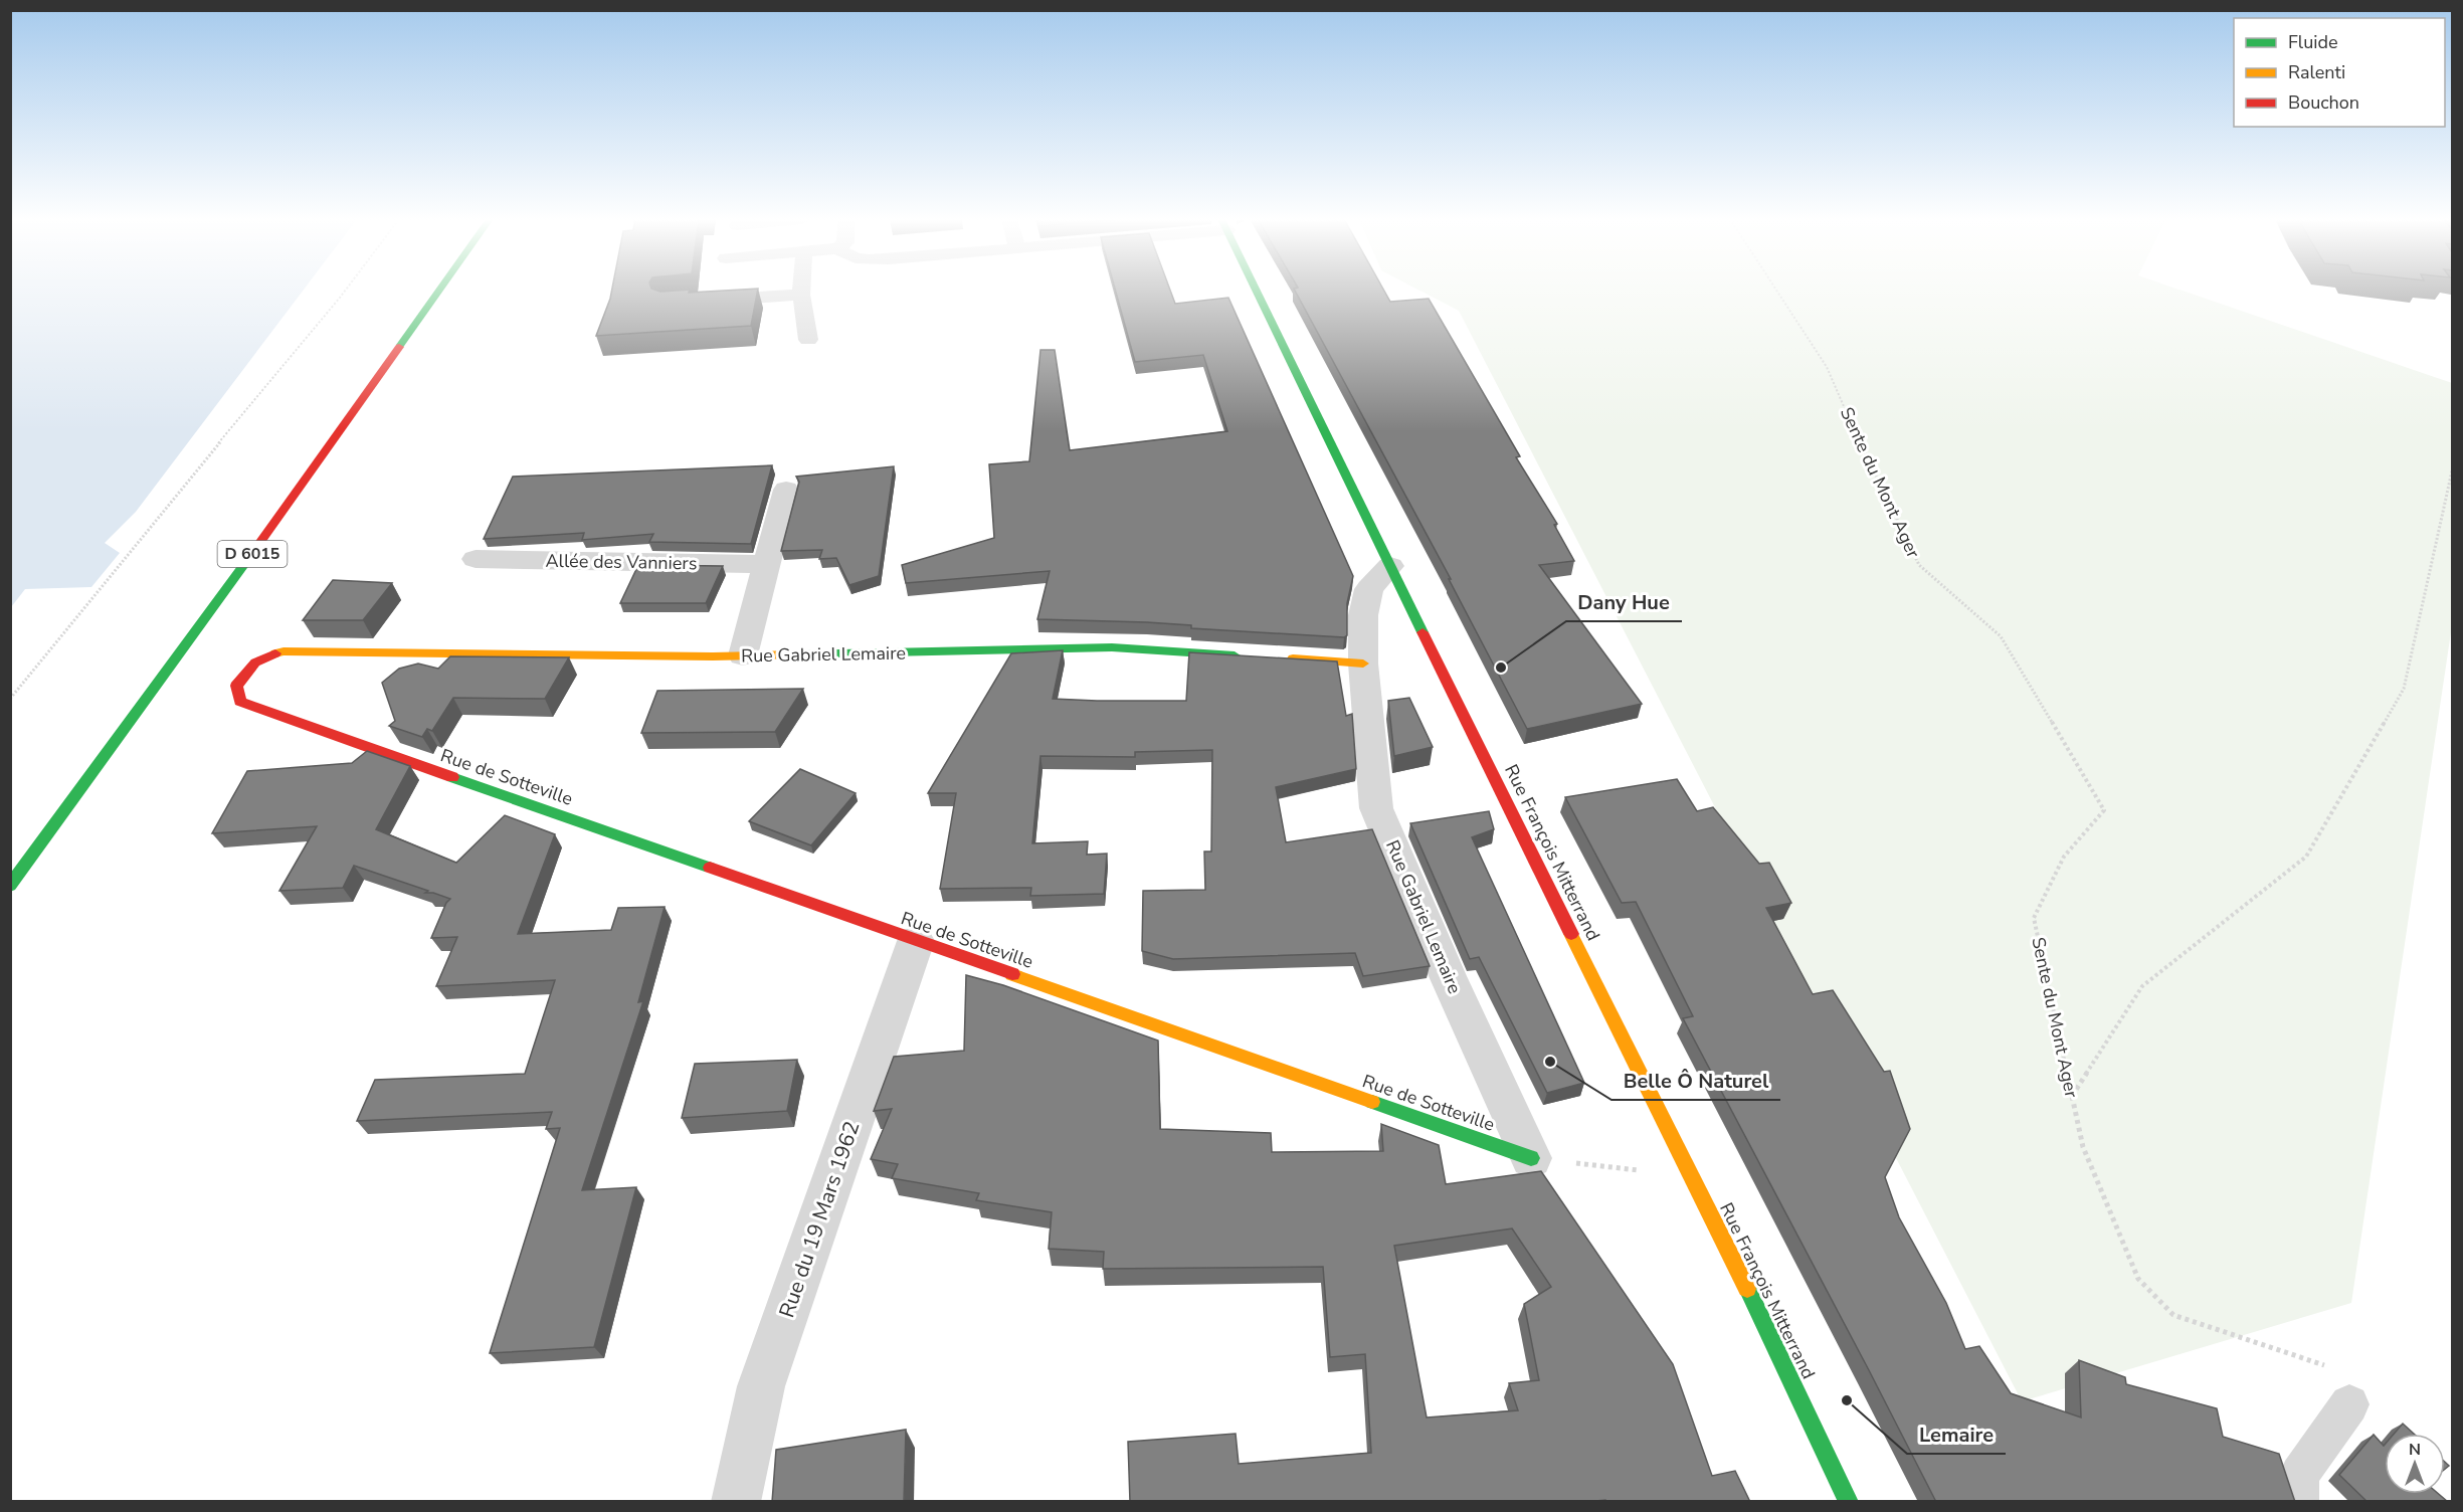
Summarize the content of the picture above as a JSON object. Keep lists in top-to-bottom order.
{
  "streets": {
    "street": [
      "D 6015",
      "Allée des Vanniers",
      "Rue Gabriel Lemaire",
      "Rue de Sotteville",
      "Rue François Mitterrand",
      "Rue du 19 Mars 1962"
    ],
    "path": ["Sente du Mont Ager"]
  },
  "crossings": [
    ["Rue Gabriel Lemaire", "Rue de Sotteville"],
    ["Rue Gabriel Lemaire", "Rue François Mitterrand"],
    ["Rue de Sotteville", "Rue du 19 Mars 1962"]
  ],
  "places": ["Dany Hue", "Belle Ô Naturel", "Lemaire"],
  "legend": ["Fluide", "Ralenti", "Bouchon"],
  "north": "top"
}
